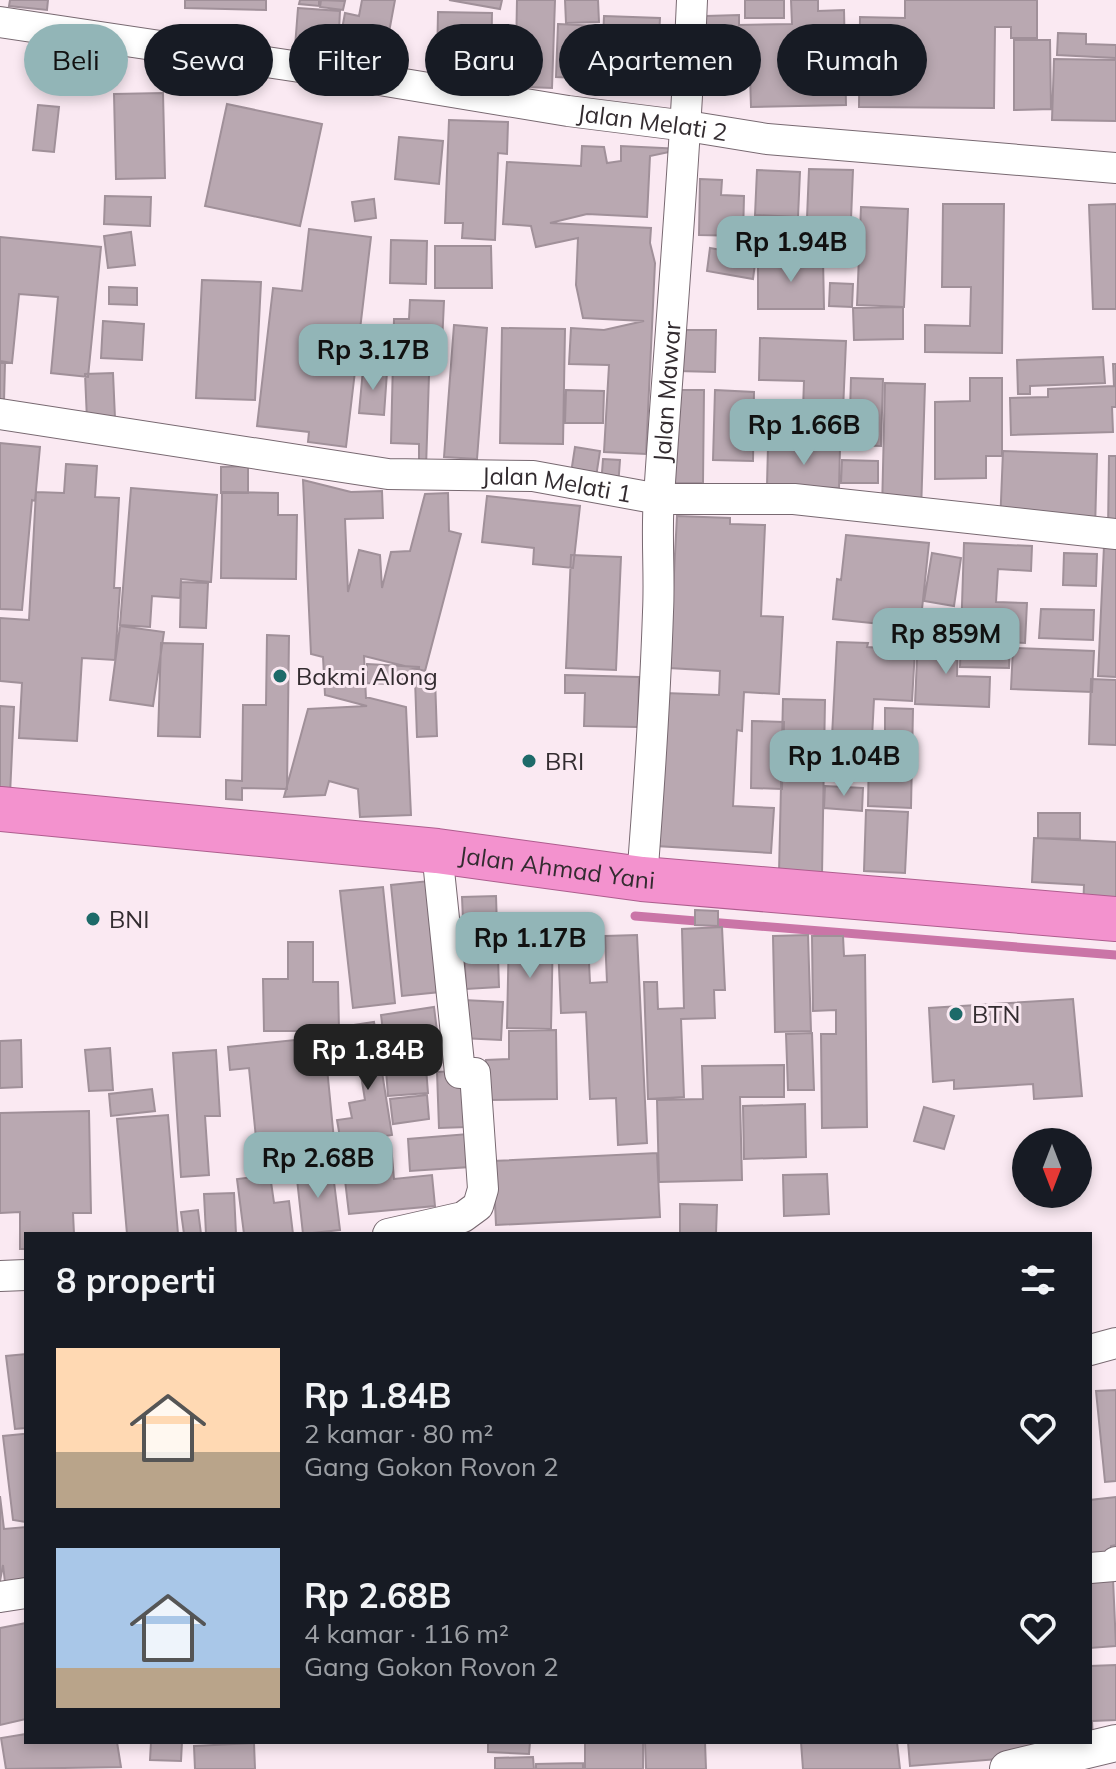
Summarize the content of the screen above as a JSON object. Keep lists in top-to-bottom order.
{
  "streets": {
    "highway": ["Jalan Ahmad Yani"],
    "street": ["Jalan Melati 2", "Jalan Mawar", "Jalan Melati 1"]
  },
  "crossings": [
    ["Jalan Melati 2", "Jalan Mawar"],
    ["Jalan Mawar", "Jalan Melati 1"],
    ["Jalan Mawar", "Jalan Ahmad Yani"]
  ],
  "places": [
    "Bakmi Along",
    "BRI",
    "BNI",
    "BTN"
  ],
  "north": "bottom",
  "page": {
    "chip": [
      "Beli",
      "Sewa",
      "Filter",
      "Baru",
      "Apartemen",
      "Rumah"
    ],
    "price": [
      "Rp 1.94B",
      "Rp 3.17B",
      "Rp 1.66B",
      "Rp 859M",
      "Rp 1.04B",
      "Rp 1.17B",
      "Rp 1.84B",
      "Rp 2.68B"
    ],
    "heading": "8 properti",
    "list": [
      {
        "name": "Rp 1.84B",
        "note": "2 kamar · 80 m² · Gang Gokon Rovon 2"
      },
      {
        "name": "Rp 2.68B",
        "note": "4 kamar · 116 m² · Gang Gokon Rovon 2"
      }
    ]
  }
}
